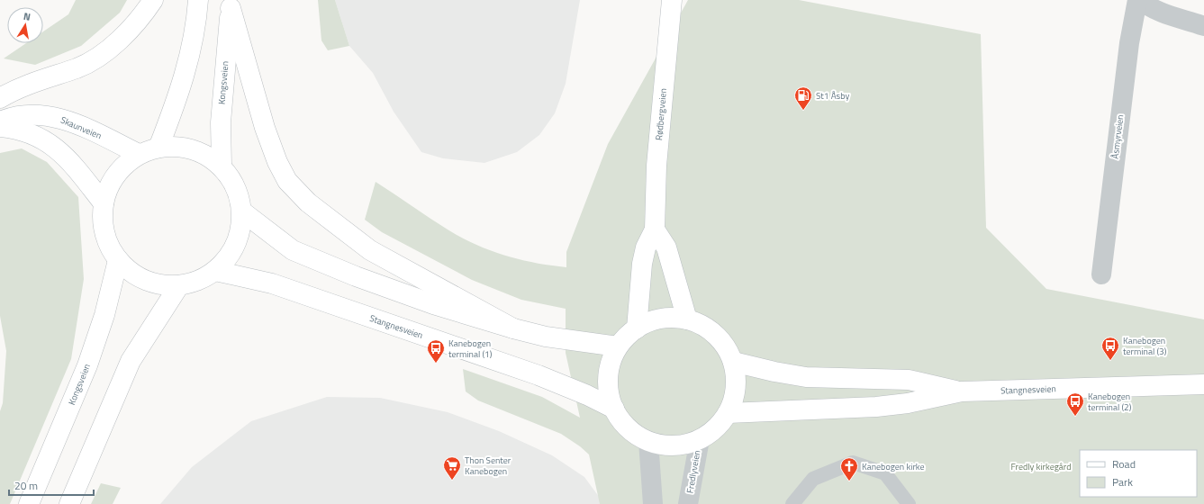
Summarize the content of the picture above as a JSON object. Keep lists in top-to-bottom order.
{
  "streets": {
    "main road": [
      "Kongsveien",
      "Rødbergveien",
      "Skaunveien",
      "Stangnesveien"
    ],
    "street": ["Åsmyrveien", "Fredlyveien"]
  },
  "crossings": [
    ["Rødbergveien", "Stangnesveien"],
    ["Rødbergveien", "Fredlyveien"],
    ["Stangnesveien", "Fredlyveien"]
  ],
  "parks": ["Fredly kirkegård"],
  "places": {
    "fuel station": ["St1 Åsby"],
    "bus stop": ["Kanebogen terminal (3)", "Kanebogen terminal (1)", "Kanebogen terminal (2)"],
    "supermarket": ["Thon Senter Kanebogen"],
    "church": ["Kanebogen kirke"]
  },
  "legend": ["Road", "Park"],
  "scale_bar": "20 m",
  "north": "top"
}
